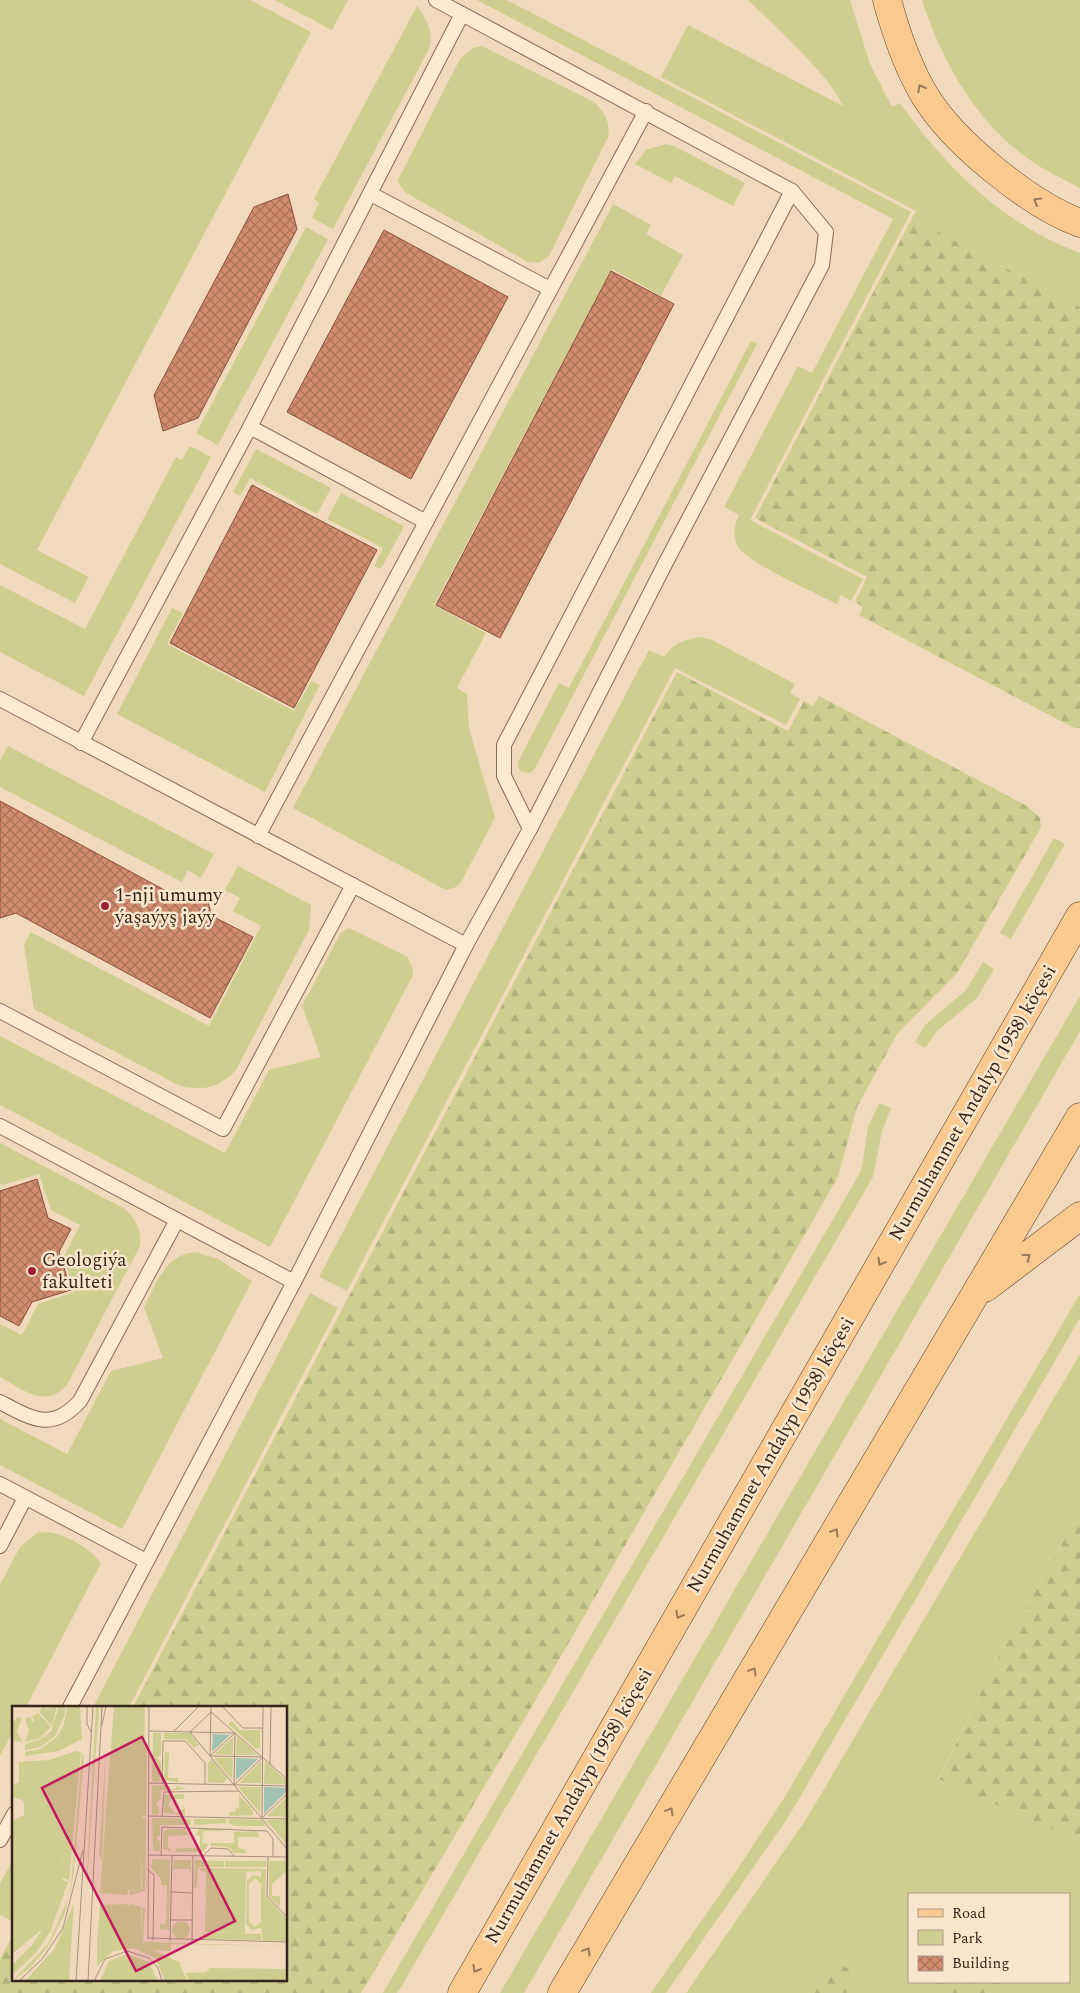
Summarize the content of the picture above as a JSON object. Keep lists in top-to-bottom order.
{
  "streets": {
    "main road": ["Nurmuhammet Andalyp (1958) köçesi"]
  },
  "places": ["1-nji umumy ýaşaýyş jaýy", "Geologiýa fakulteti"],
  "legend": ["Road", "Park", "Building"]
}
